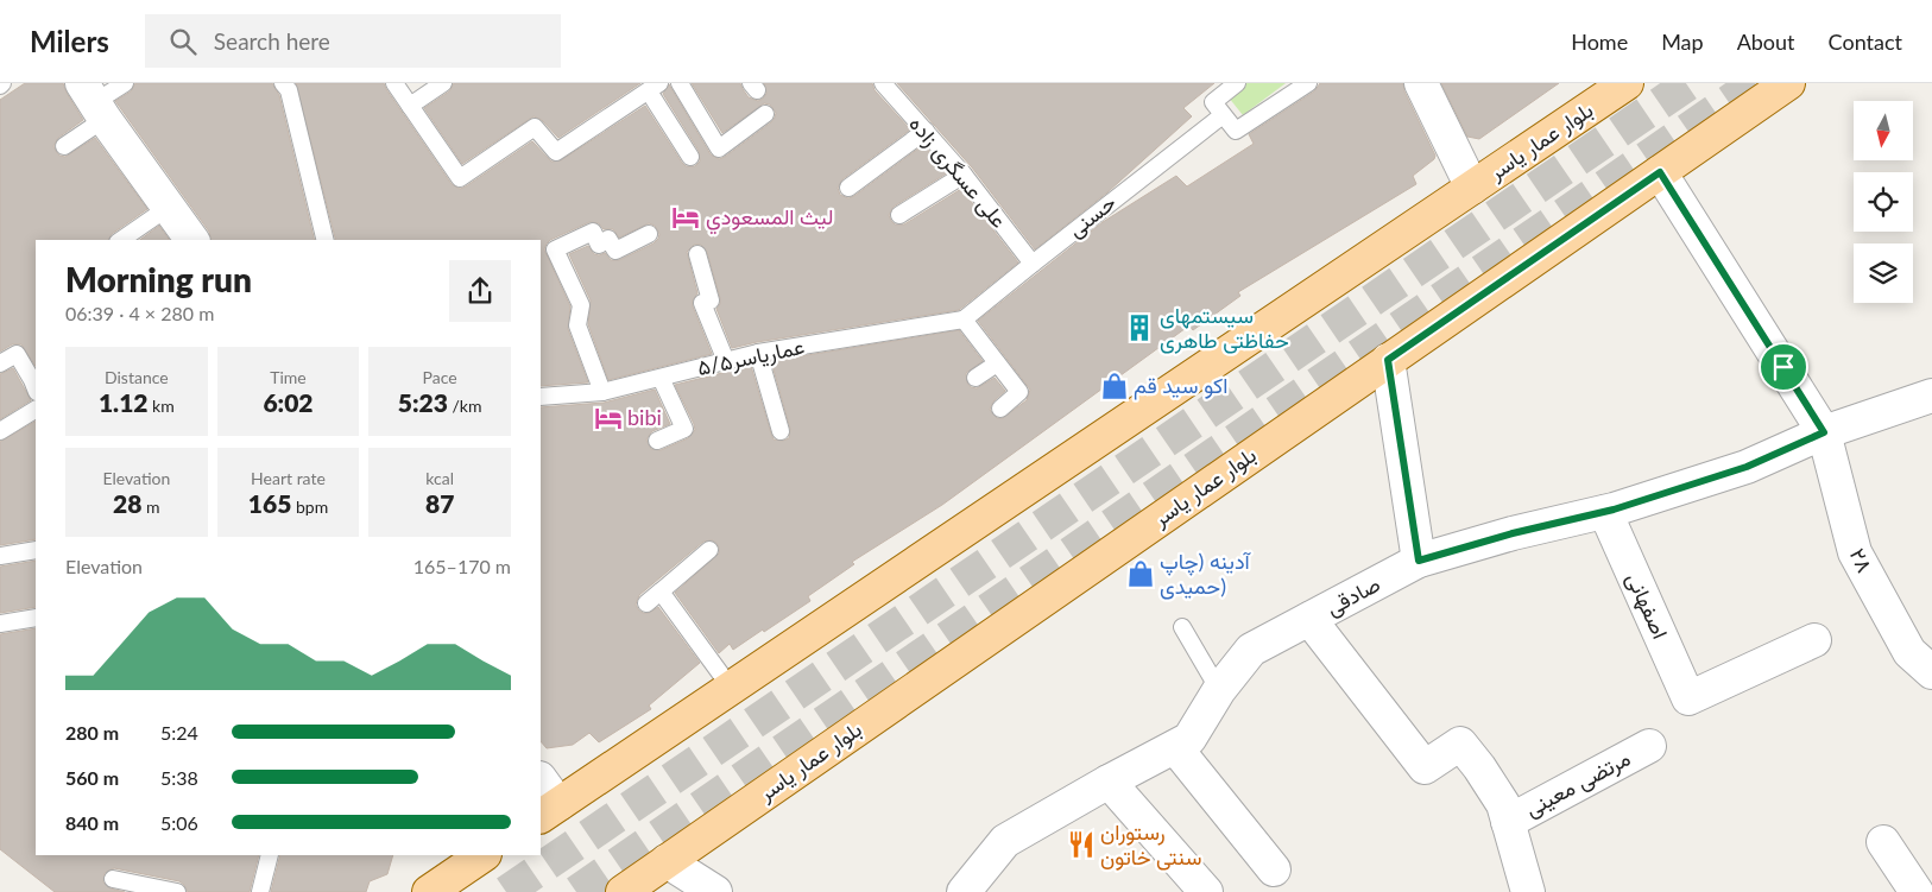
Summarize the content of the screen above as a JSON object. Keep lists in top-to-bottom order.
{
  "streets": {
    "main road": ["بلوار عمار یاسر"],
    "street": [
      "۲۸",
      "صادقی",
      "اصفهانی",
      "مرتضی معینی"
    ],
    "lane": ["علی عسگری زاده", "حسنی", "عماریاسر۵/۵"]
  },
  "crossings": [
    ["بلوار عمار یاسر", "۲۸"],
    ["علی عسگری زاده", "حسنی"],
    ["حسنی", "عماریاسر۵/۵"],
    ["۲۸", "صادقی"],
    ["صادقی", "اصفهانی"]
  ],
  "places": {
    "hotel": ["ليث المسعودي", "bibi"],
    "building": ["سیستمهای حفاظتی طاهری"],
    "shop": ["اکو سید قم", "آدینه (چاپ حمیدی)"],
    "restaurant": ["رستوران سنتی خاتون"]
  },
  "north": "bottom",
  "page": {
    "header": "Milers",
    "search": "Search here",
    "nav": [
      "Home",
      "Map",
      "About",
      "Contact"
    ],
    "heading": ["Morning run", "06:39 · 4 × 280 m"],
    "stats": [
      ["Distance", "1.12 km"],
      ["Time", "6:02"],
      ["Pace", "5:23 /km"],
      ["Elevation", "28 m"],
      ["Heart rate", "165 bpm"],
      ["kcal", "87"]
    ],
    "chart": ["Elevation", "165–170 m"],
    "list": [
      {
        "name": "280 m",
        "note": "5:24"
      },
      {
        "name": "560 m",
        "note": "5:38"
      },
      {
        "name": "840 m",
        "note": "5:06"
      }
    ]
  }
}
